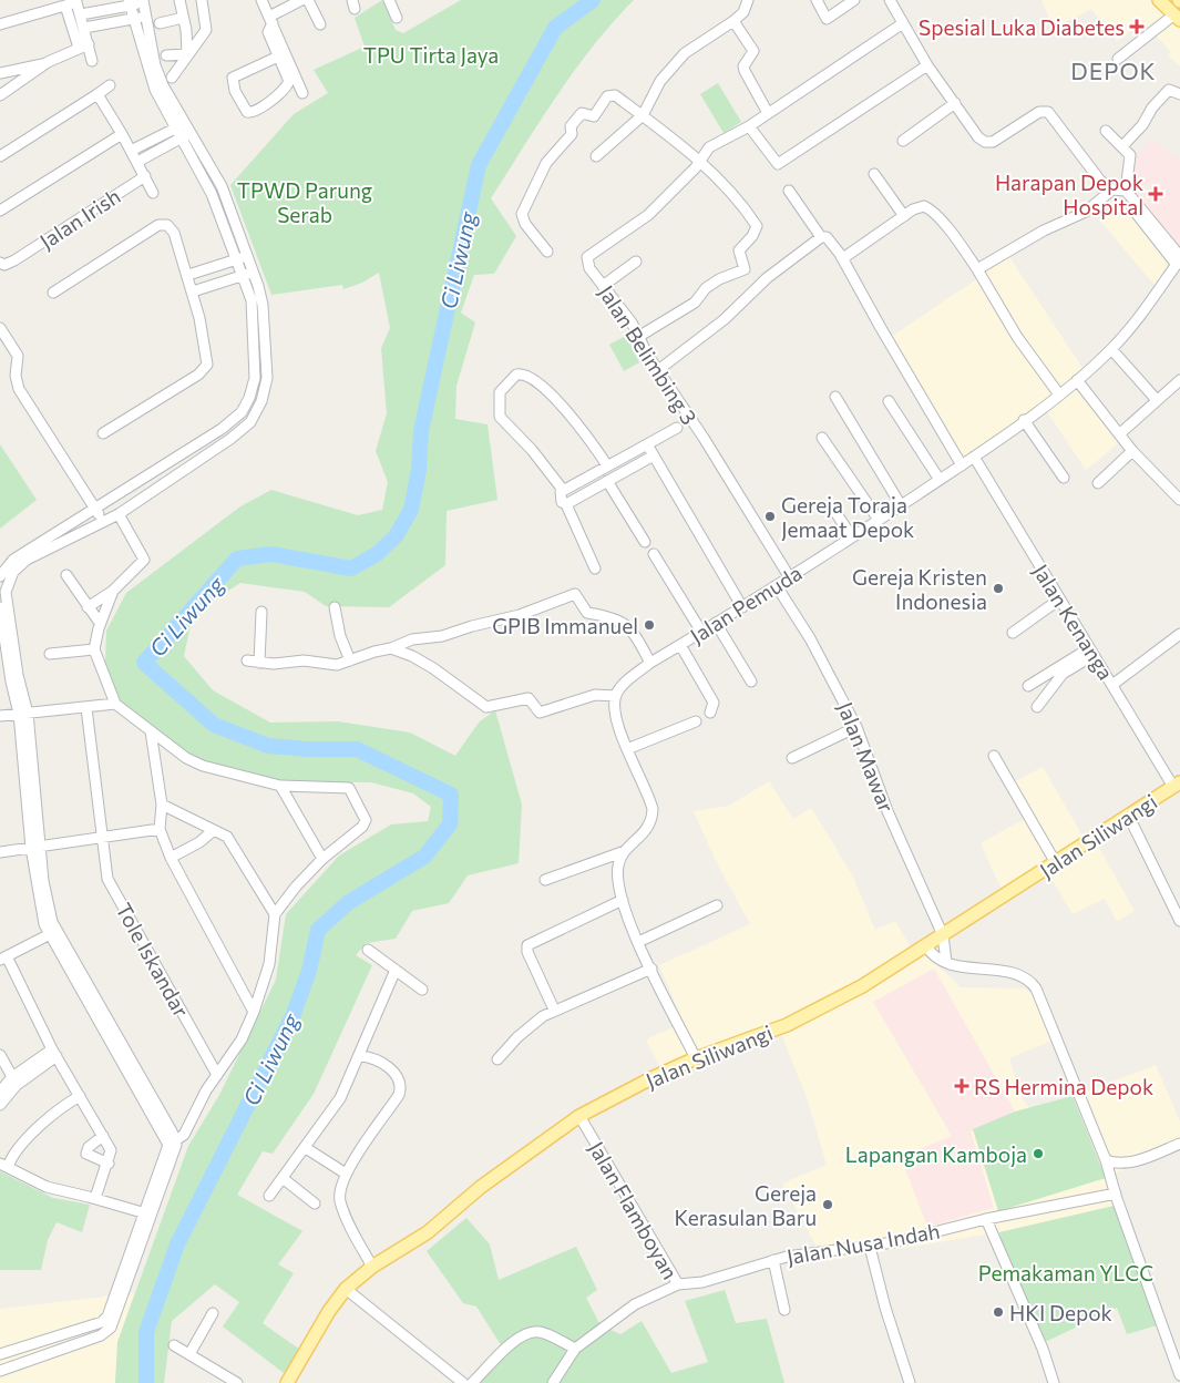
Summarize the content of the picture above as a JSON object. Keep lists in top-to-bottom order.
{
  "streets": {
    "main road": ["Jalan Siliwangi"],
    "street": [
      "Jalan Irish",
      "Jalan Belimbing 3",
      "Jalan Pemuda",
      "Jalan Kenanga",
      "Jalan Mawar",
      "Tole Iskandar",
      "Jalan Flamboyan",
      "Jalan Nusa Indah"
    ]
  },
  "crossings": [
    ["Jalan Belimbing 3", "Jalan Pemuda"],
    ["Jalan Pemuda", "Jalan Kenanga"],
    ["Jalan Pemuda", "Jalan Mawar"],
    ["Jalan Kenanga", "Jalan Siliwangi"],
    ["Jalan Mawar", "Jalan Siliwangi"],
    ["Jalan Siliwangi", "Jalan Flamboyan"],
    ["Jalan Flamboyan", "Jalan Nusa Indah"]
  ],
  "districts": ["DEPOK"],
  "water": ["Ci Liwung"],
  "parks": ["TPU Tirta Jaya", "TPWD Parung Serab", "Pemakaman YLCC"],
  "places": {
    "health": ["Spesial Luka Diabetes", "Harapan Depok Hospital", "RS Hermina Depok"],
    "other": [
      "Gereja Toraja Jemaat Depok",
      "Gereja Kristen Indonesia",
      "GPIB Immanuel",
      "Lapangan Kamboja",
      "Gereja Kerasulan Baru",
      "HKI Depok"
    ]
  }
}
